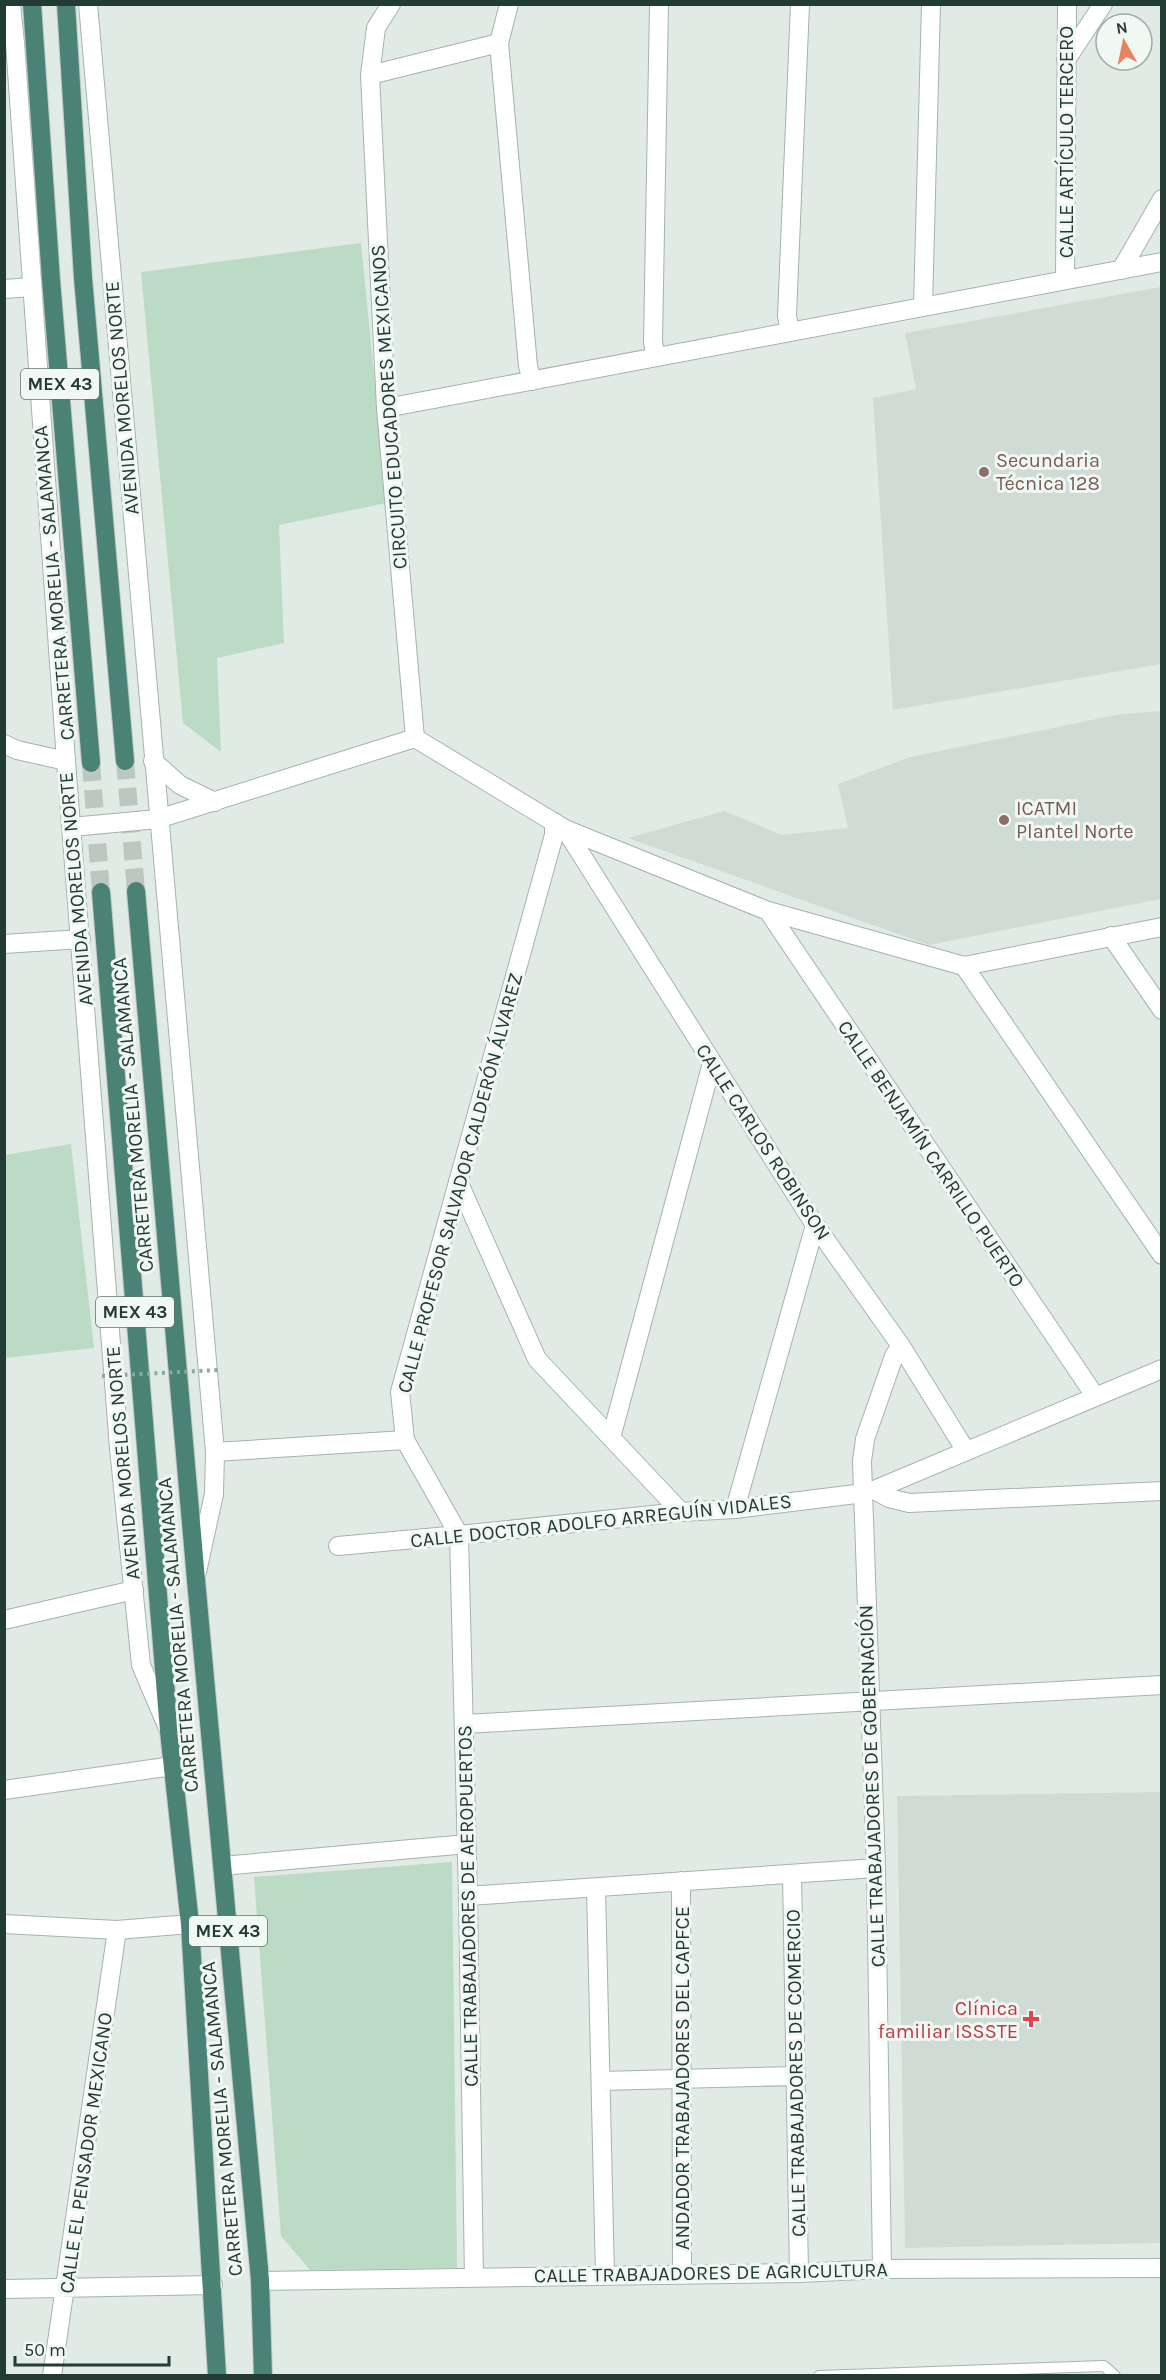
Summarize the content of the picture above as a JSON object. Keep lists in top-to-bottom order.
{
  "streets": {
    "highway": ["MEX 43", "CARRETERA MORELIA - SALAMANCA"],
    "street": [
      "CALLE ARTÍCULO TERCERO",
      "AVENIDA MORELOS NORTE",
      "CIRCUITO EDUCADORES MEXICANOS",
      "CALLE CARLOS ROBINSON",
      "CALLE BENJAMÍN CARRILLO PUERTO",
      "CALLE PROFESOR SALVADOR CALDERÓN ÁLVAREZ",
      "CALLE DOCTOR ADOLFO ARREGUÍN VIDALES",
      "CALLE TRABAJADORES DE GOBERNACIÓN",
      "CALLE TRABAJADORES DE AEROPUERTOS",
      "CALLE TRABAJADORES DE COMERCIO",
      "ANDADOR TRABAJADORES DEL CAPFCE",
      "CALLE EL PENSADOR MEXICANO",
      "CALLE TRABAJADORES DE AGRICULTURA"
    ]
  },
  "crossings": [
    ["AVENIDA MORELOS NORTE", "CARRETERA MORELIA - SALAMANCA"],
    ["CARRETERA MORELIA - SALAMANCA", "CALLE TRABAJADORES DE AGRICULTURA"],
    ["CALLE CARLOS ROBINSON", "CALLE PROFESOR SALVADOR CALDERÓN ÁLVAREZ"],
    ["CALLE CARLOS ROBINSON", "CALLE TRABAJADORES DE GOBERNACIÓN"],
    ["CALLE PROFESOR SALVADOR CALDERÓN ÁLVAREZ", "CALLE DOCTOR ADOLFO ARREGUÍN VIDALES"],
    ["CALLE PROFESOR SALVADOR CALDERÓN ÁLVAREZ", "CALLE TRABAJADORES DE AEROPUERTOS"],
    ["CALLE DOCTOR ADOLFO ARREGUÍN VIDALES", "CALLE TRABAJADORES DE GOBERNACIÓN"],
    ["CALLE DOCTOR ADOLFO ARREGUÍN VIDALES", "CALLE TRABAJADORES DE AEROPUERTOS"],
    ["CALLE TRABAJADORES DE GOBERNACIÓN", "CALLE TRABAJADORES DE AGRICULTURA"],
    ["CALLE TRABAJADORES DE AEROPUERTOS", "CALLE TRABAJADORES DE AGRICULTURA"],
    ["CALLE TRABAJADORES DE COMERCIO", "CALLE TRABAJADORES DE AGRICULTURA"],
    ["ANDADOR TRABAJADORES DEL CAPFCE", "CALLE TRABAJADORES DE AGRICULTURA"]
  ],
  "places": {
    "other": ["Secundaria Técnica 128", "ICATMI Plantel Norte"],
    "health": ["Clínica familiar ISSSTE"]
  },
  "scale_bar": "50 m",
  "north": "top"
}
